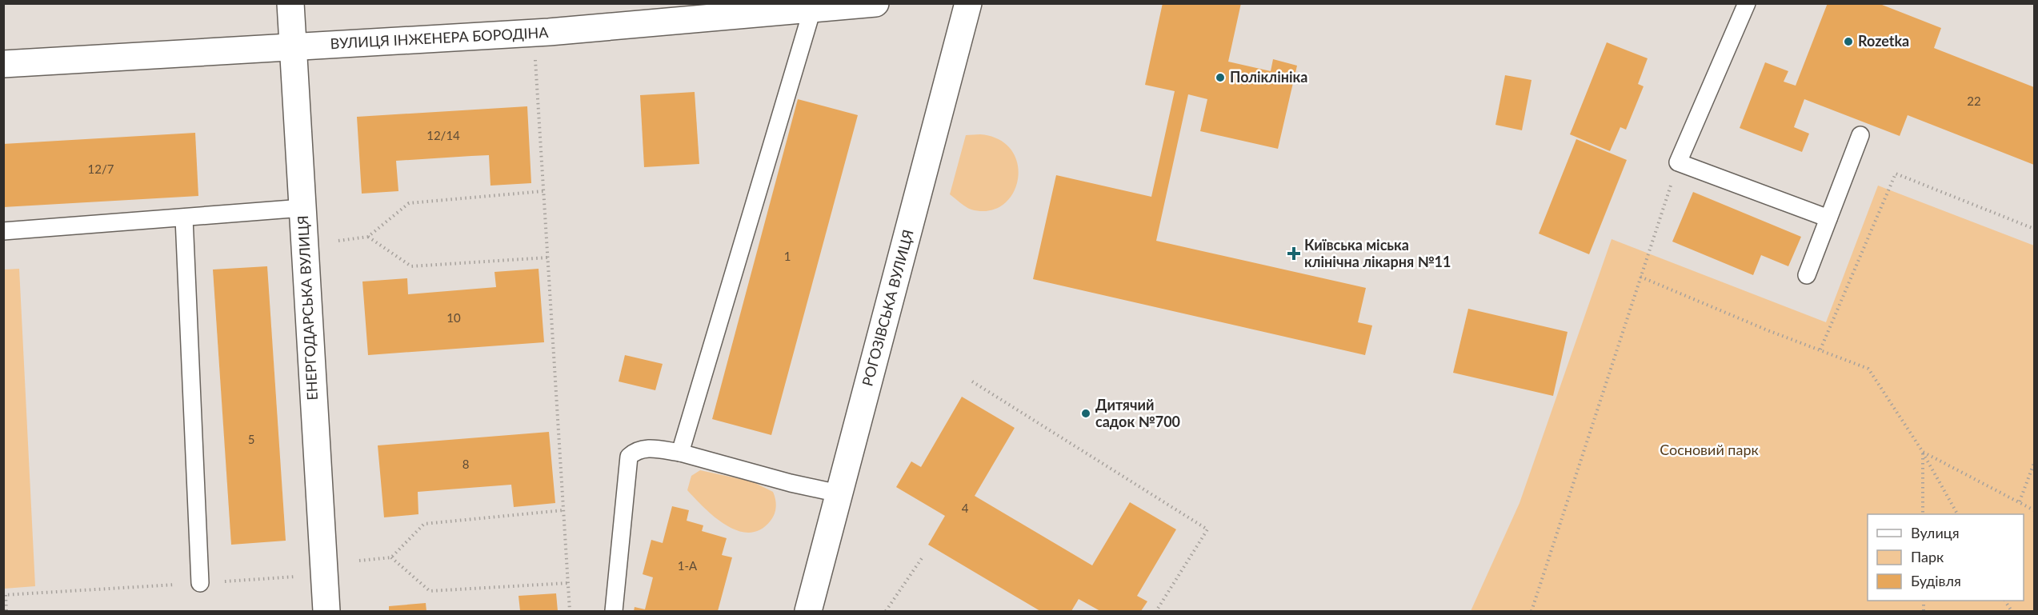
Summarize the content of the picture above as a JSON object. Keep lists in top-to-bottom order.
{
  "streets": {
    "street": ["ВУЛИЦЯ ІНЖЕНЕРА БОРОДІНА", "ЕНЕРГОДАРСЬКА ВУЛИЦЯ", "РОГОЗІВСЬКА ВУЛИЦЯ"]
  },
  "crossings": [
    ["ВУЛИЦЯ ІНЖЕНЕРА БОРОДІНА", "ЕНЕРГОДАРСЬКА ВУЛИЦЯ"]
  ],
  "parks": ["Сосновий парк"],
  "places": {
    "other": ["Rozetka", "Поліклініка", "Дитячий садок №700"],
    "health": ["Київська міська клінічна лікарня №11"]
  },
  "house_numbers": [
    "22",
    "12/14",
    "12/7",
    "1",
    "10",
    "5",
    "8",
    "4",
    "1-А"
  ],
  "legend": ["Вулиця", "Парк", "Будівля"]
}
